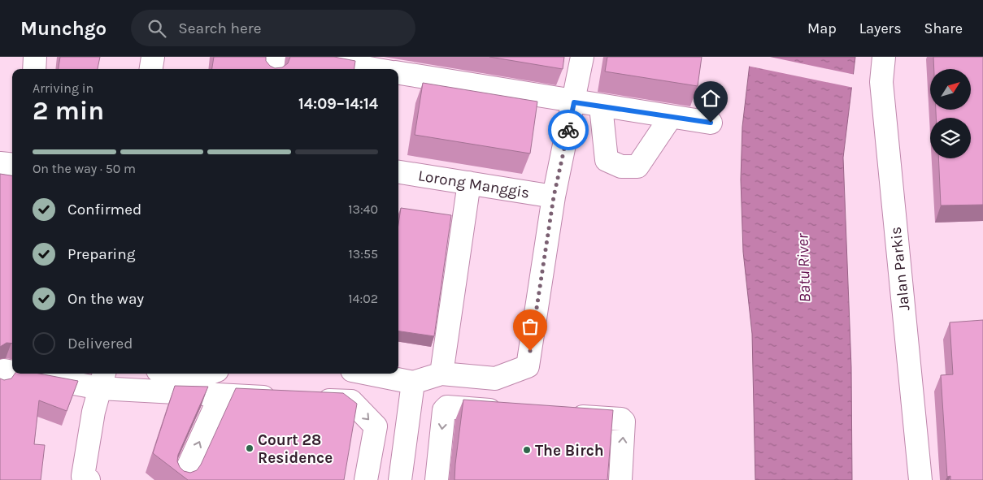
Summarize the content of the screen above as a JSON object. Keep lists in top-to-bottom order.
{
  "streets": {
    "street": ["Lorong Manggis", "Jalan Parkis"]
  },
  "water": ["Batu River"],
  "places": ["Court 28 Residence", "The Birch"],
  "north": "top right",
  "page": {
    "header": "Munchgo",
    "search": "Search here",
    "nav": ["Map", "Layers", "Share"],
    "heading": ["2 min", "Arriving in", "14:09–14:14"],
    "bar": "On the way · 50 m",
    "list": [
      ["Confirmed", "13:40"],
      ["Preparing", "13:55"],
      ["On the way", "14:02"],
      "Delivered"
    ]
  }
}
